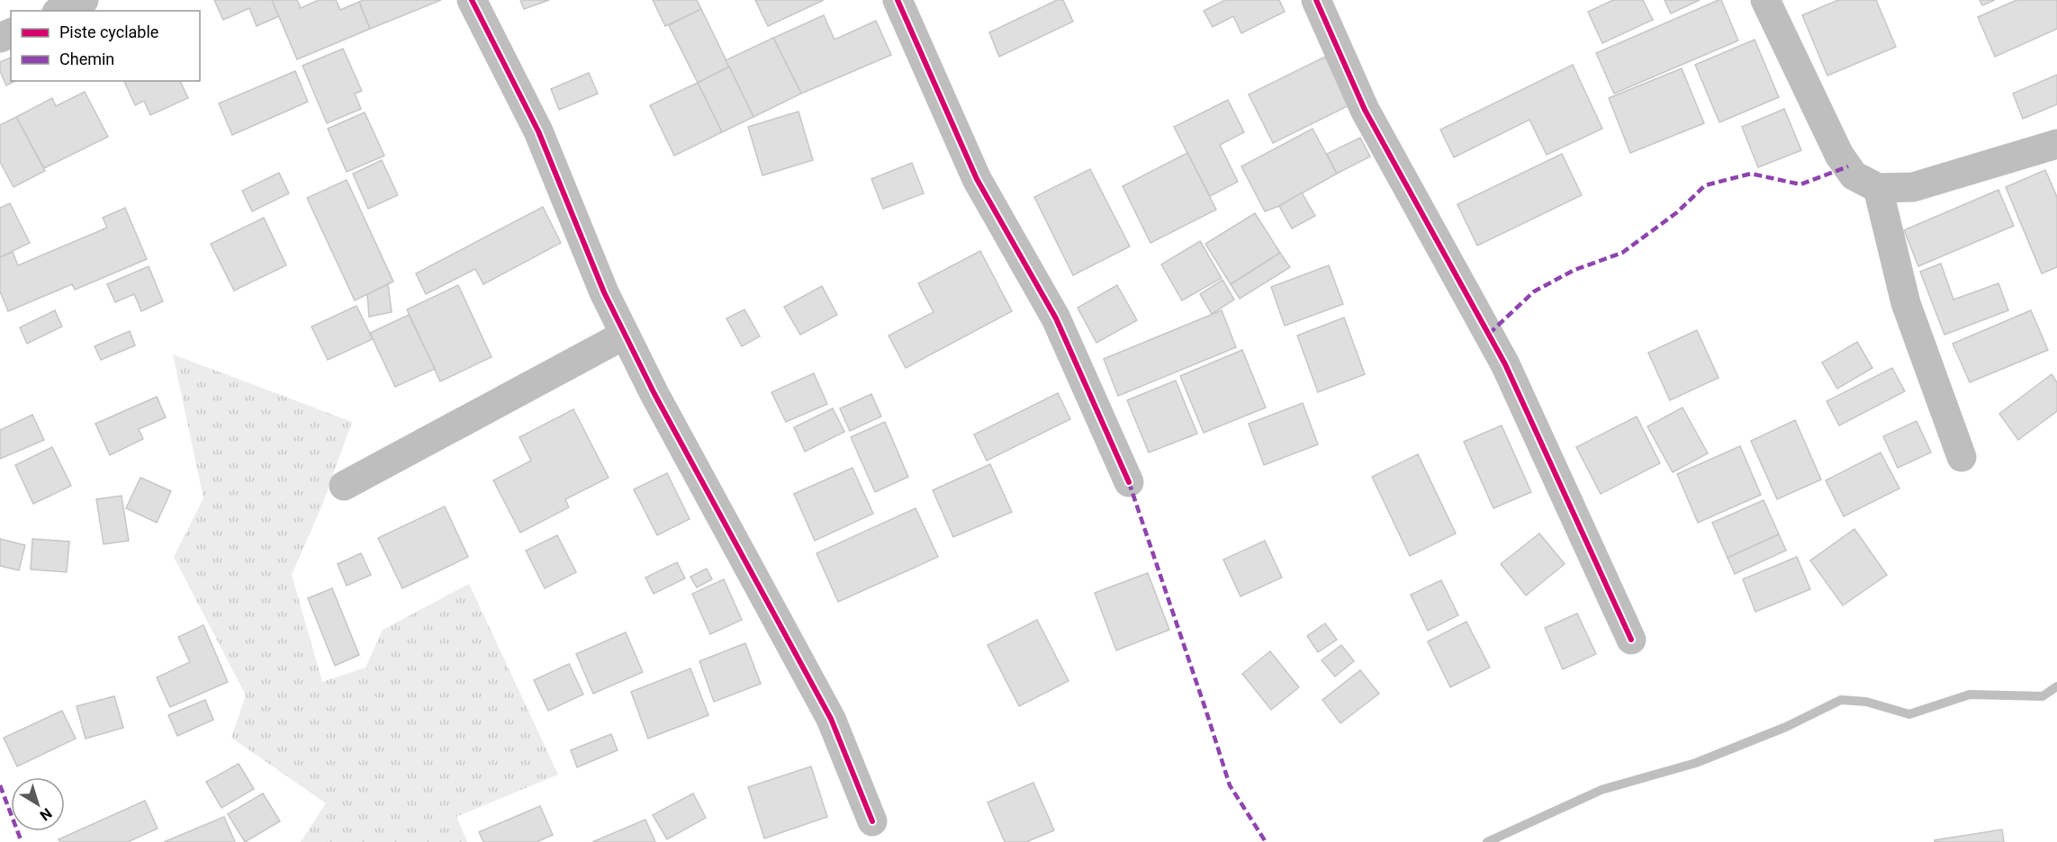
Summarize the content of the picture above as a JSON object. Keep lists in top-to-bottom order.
{
  "legend": ["Piste cyclable", "Chemin"],
  "north": "bottom right"
}
